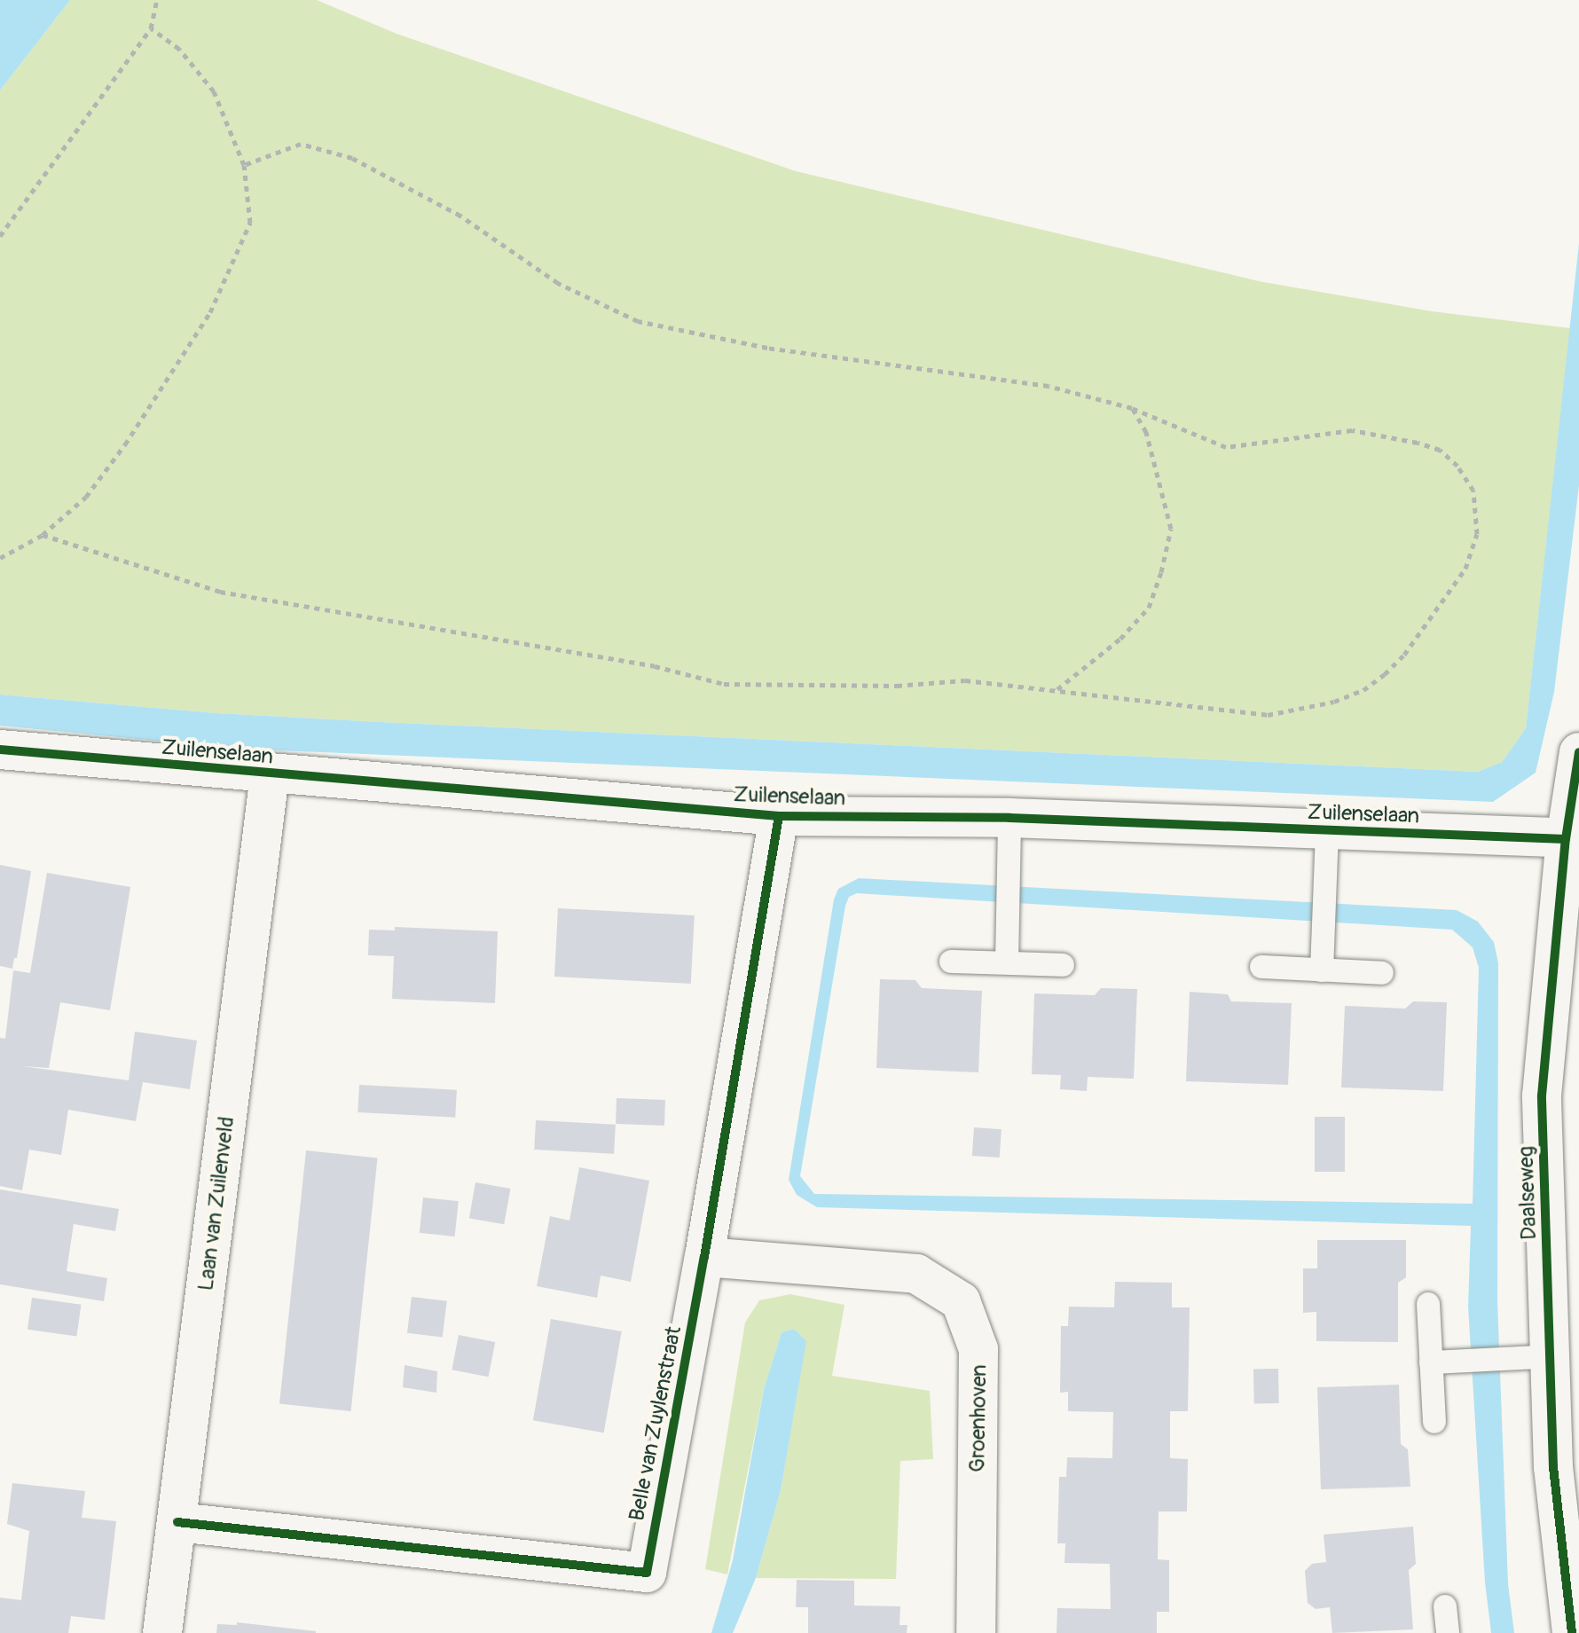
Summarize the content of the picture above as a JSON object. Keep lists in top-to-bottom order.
{
  "streets": {
    "street": [
      "Zuilenselaan",
      "Daalseweg",
      "Laan van Zuilenveld",
      "Groenhoven",
      "Belle van Zuylenstraat"
    ]
  },
  "crossings": [
    ["Zuilenselaan", "Daalseweg"],
    ["Zuilenselaan", "Laan van Zuilenveld"],
    ["Zuilenselaan", "Belle van Zuylenstraat"],
    ["Laan van Zuilenveld", "Belle van Zuylenstraat"],
    ["Groenhoven", "Belle van Zuylenstraat"]
  ]
}
